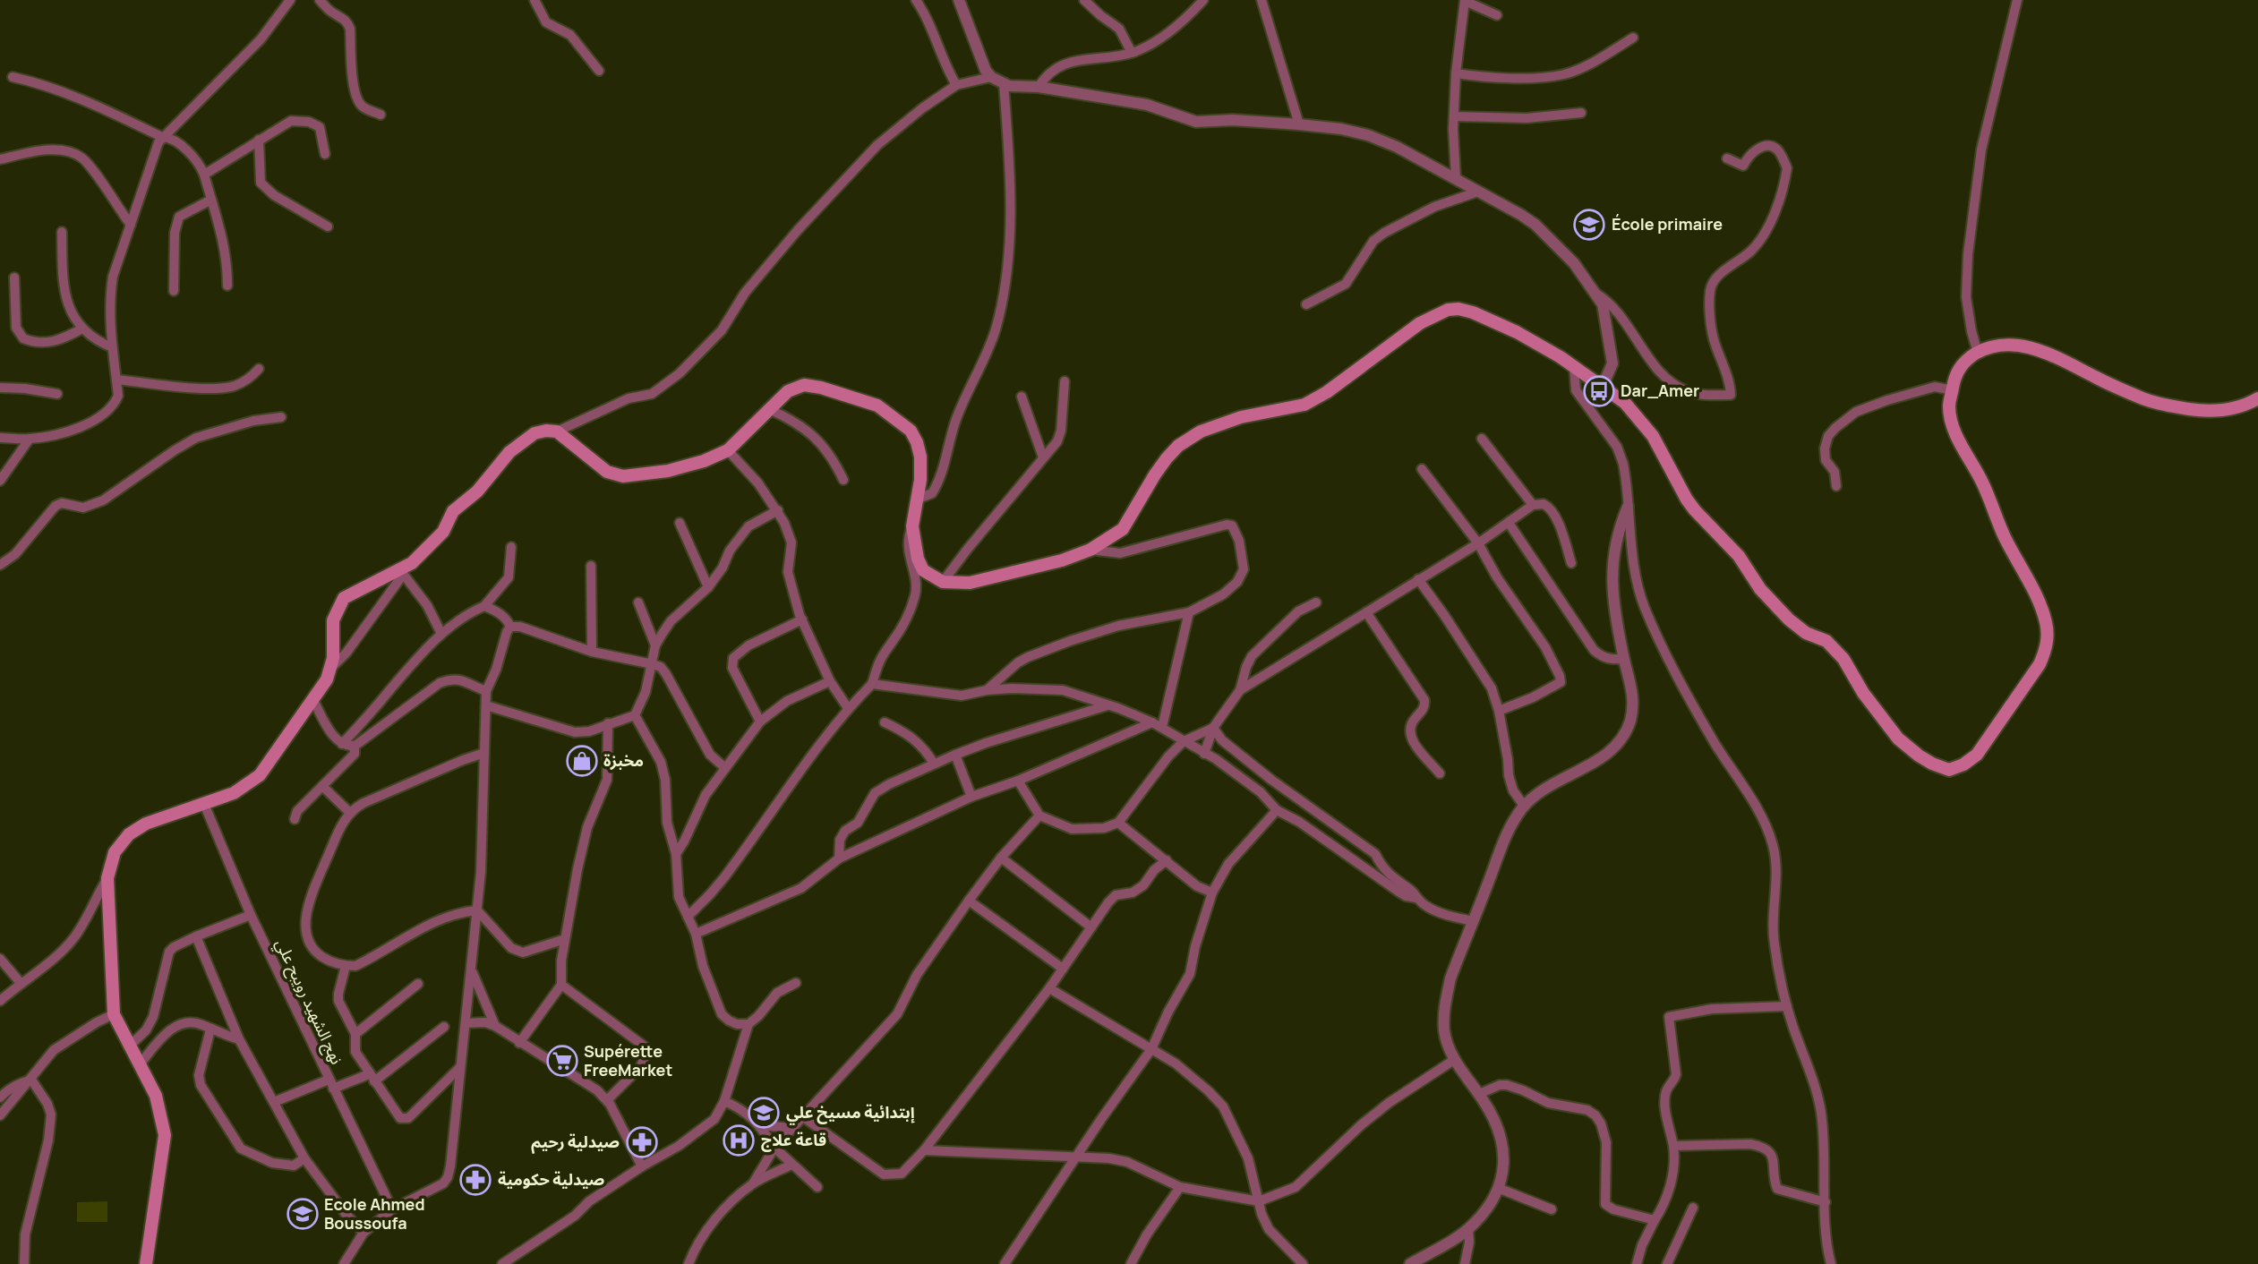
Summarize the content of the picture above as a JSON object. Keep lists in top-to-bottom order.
{
  "streets": {
    "street": ["نهج الشهيد رويبح علي"]
  },
  "places": {
    "school or university": ["École primaire", "إبتدائية مسيخ علي", "Ecole Ahmed Boussoufa"],
    "bus stop": ["Dar_Amer"],
    "shop": ["مخبزة"],
    "supermarket": ["Supérette FreeMarket"],
    "hospital": ["قاعة علاج"],
    "pharmacy": ["صيدلية رحيم", "صيدلية حكومية"]
  }
}
